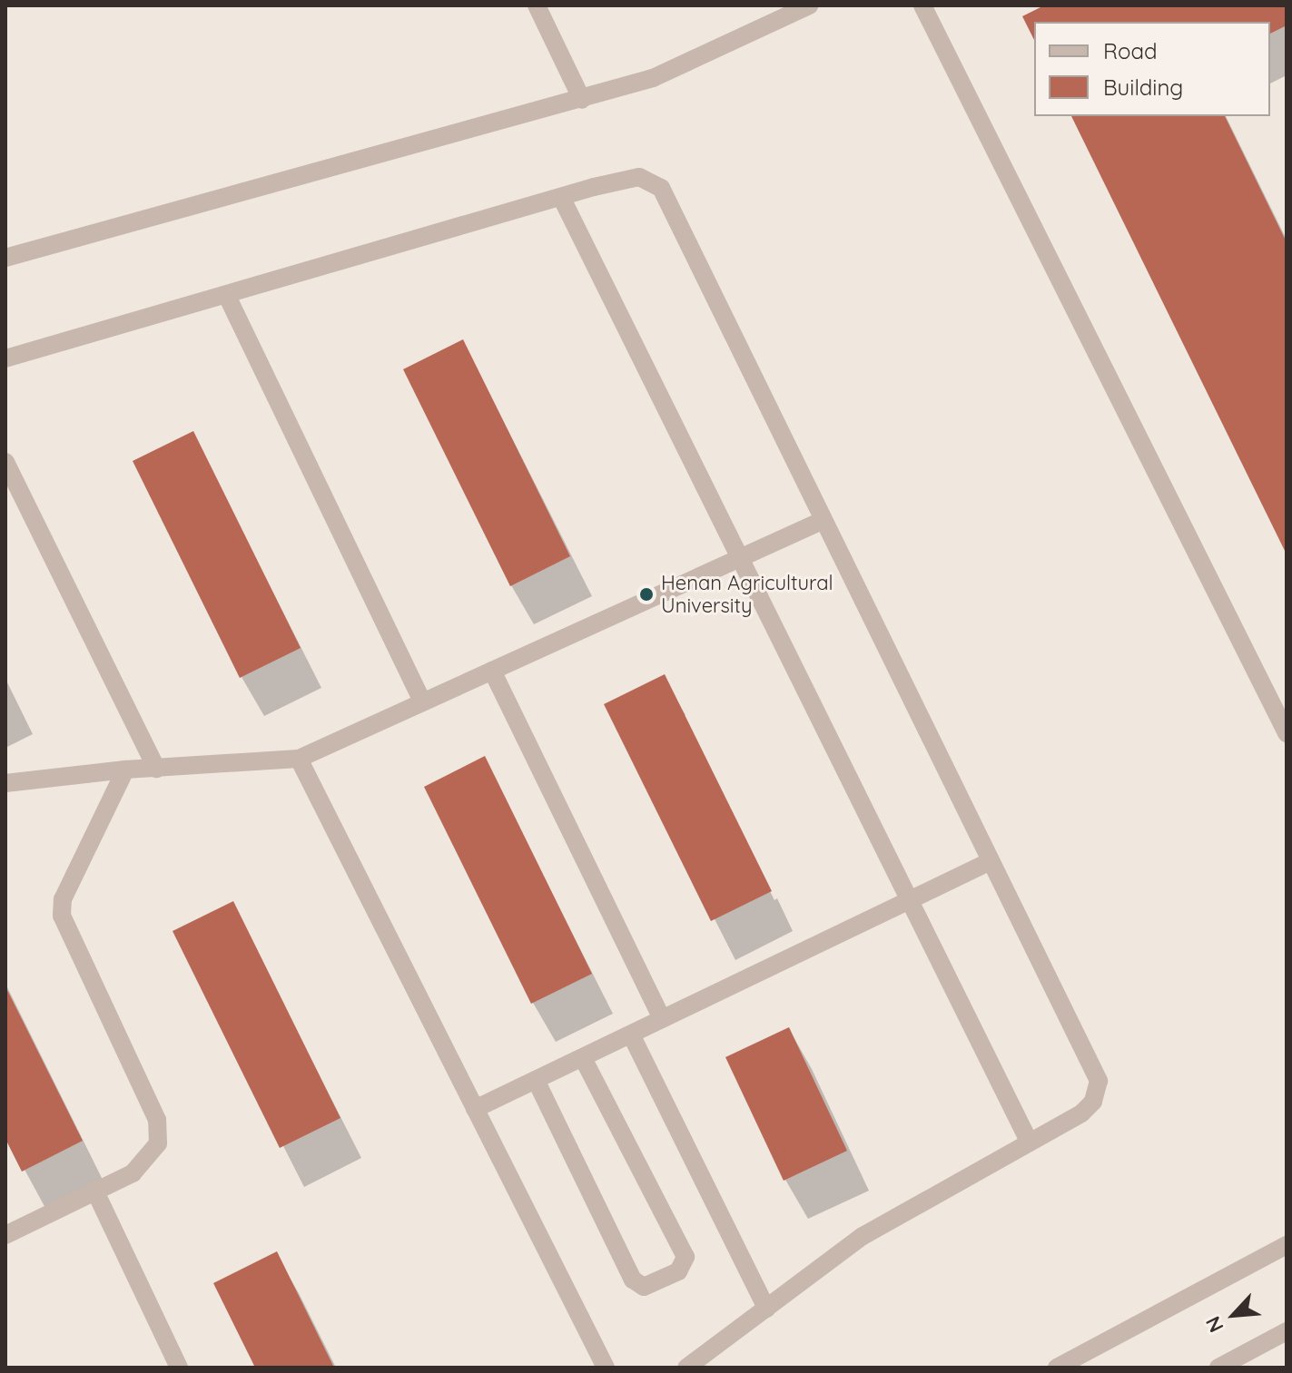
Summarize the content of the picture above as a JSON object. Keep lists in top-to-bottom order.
{
  "places": ["Henan Agricultural University"],
  "legend": ["Road", "Building"],
  "north": "bottom left"
}
